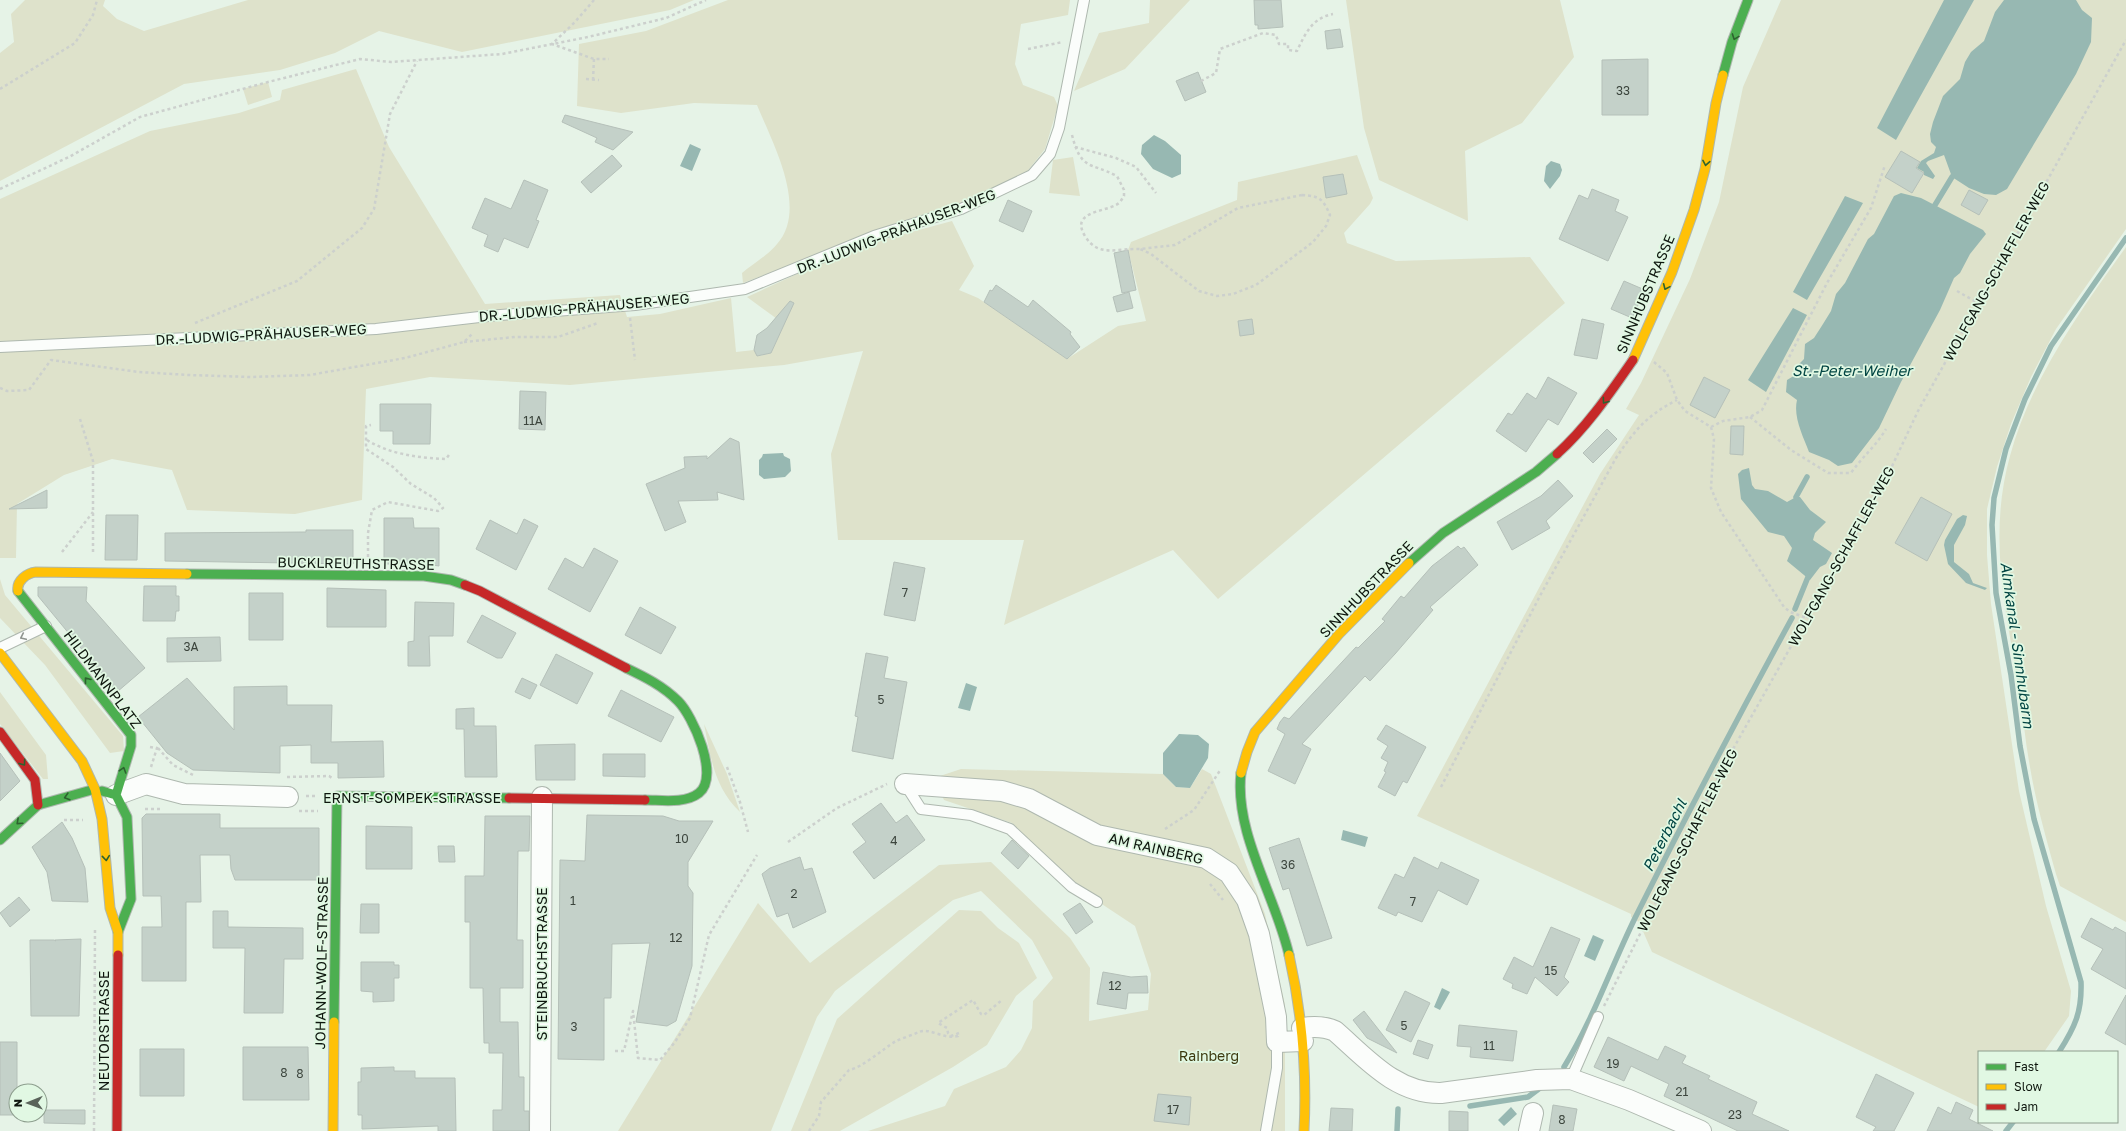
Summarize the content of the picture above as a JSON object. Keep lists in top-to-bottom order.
{
  "streets": {
    "street": [
      "SINNHUBSTRASSE",
      "BUCKLREUTHSTRASSE",
      "HILDMANNPLATZ",
      "ERNST-SOMPEK-STRASSE",
      "AM RAINBERG",
      "JOHANN-WOLF-STRASSE",
      "STEINBRUCHSTRASSE",
      "NEUTORSTRASSE"
    ],
    "lane": ["DR.-LUDWIG-PRÄHAUSER-WEG"],
    "path": ["WOLFGANG-SCHAFFLER-WEG"]
  },
  "crossings": [
    ["BUCKLREUTHSTRASSE", "HILDMANNPLATZ"],
    ["BUCKLREUTHSTRASSE", "ERNST-SOMPEK-STRASSE"],
    ["HILDMANNPLATZ", "NEUTORSTRASSE"],
    ["ERNST-SOMPEK-STRASSE", "JOHANN-WOLF-STRASSE"],
    ["ERNST-SOMPEK-STRASSE", "STEINBRUCHSTRASSE"]
  ],
  "one_way": ["SINNHUBSTRASSE"],
  "water": ["St.-Peter-Weiher", "Almkanal - Sinnhubarm", "Peterbachl"],
  "parks": ["Rainberg"],
  "house_numbers": [
    "33",
    "11A",
    "7",
    "3A",
    "5",
    "10",
    "4",
    "36",
    "2",
    "1",
    "7",
    "12",
    "15",
    "12",
    "5",
    "3",
    "11",
    "19",
    "8",
    "8",
    "21",
    "17",
    "23",
    "8"
  ],
  "legend": ["Fast", "Slow", "Jam"],
  "north": "left"
}
